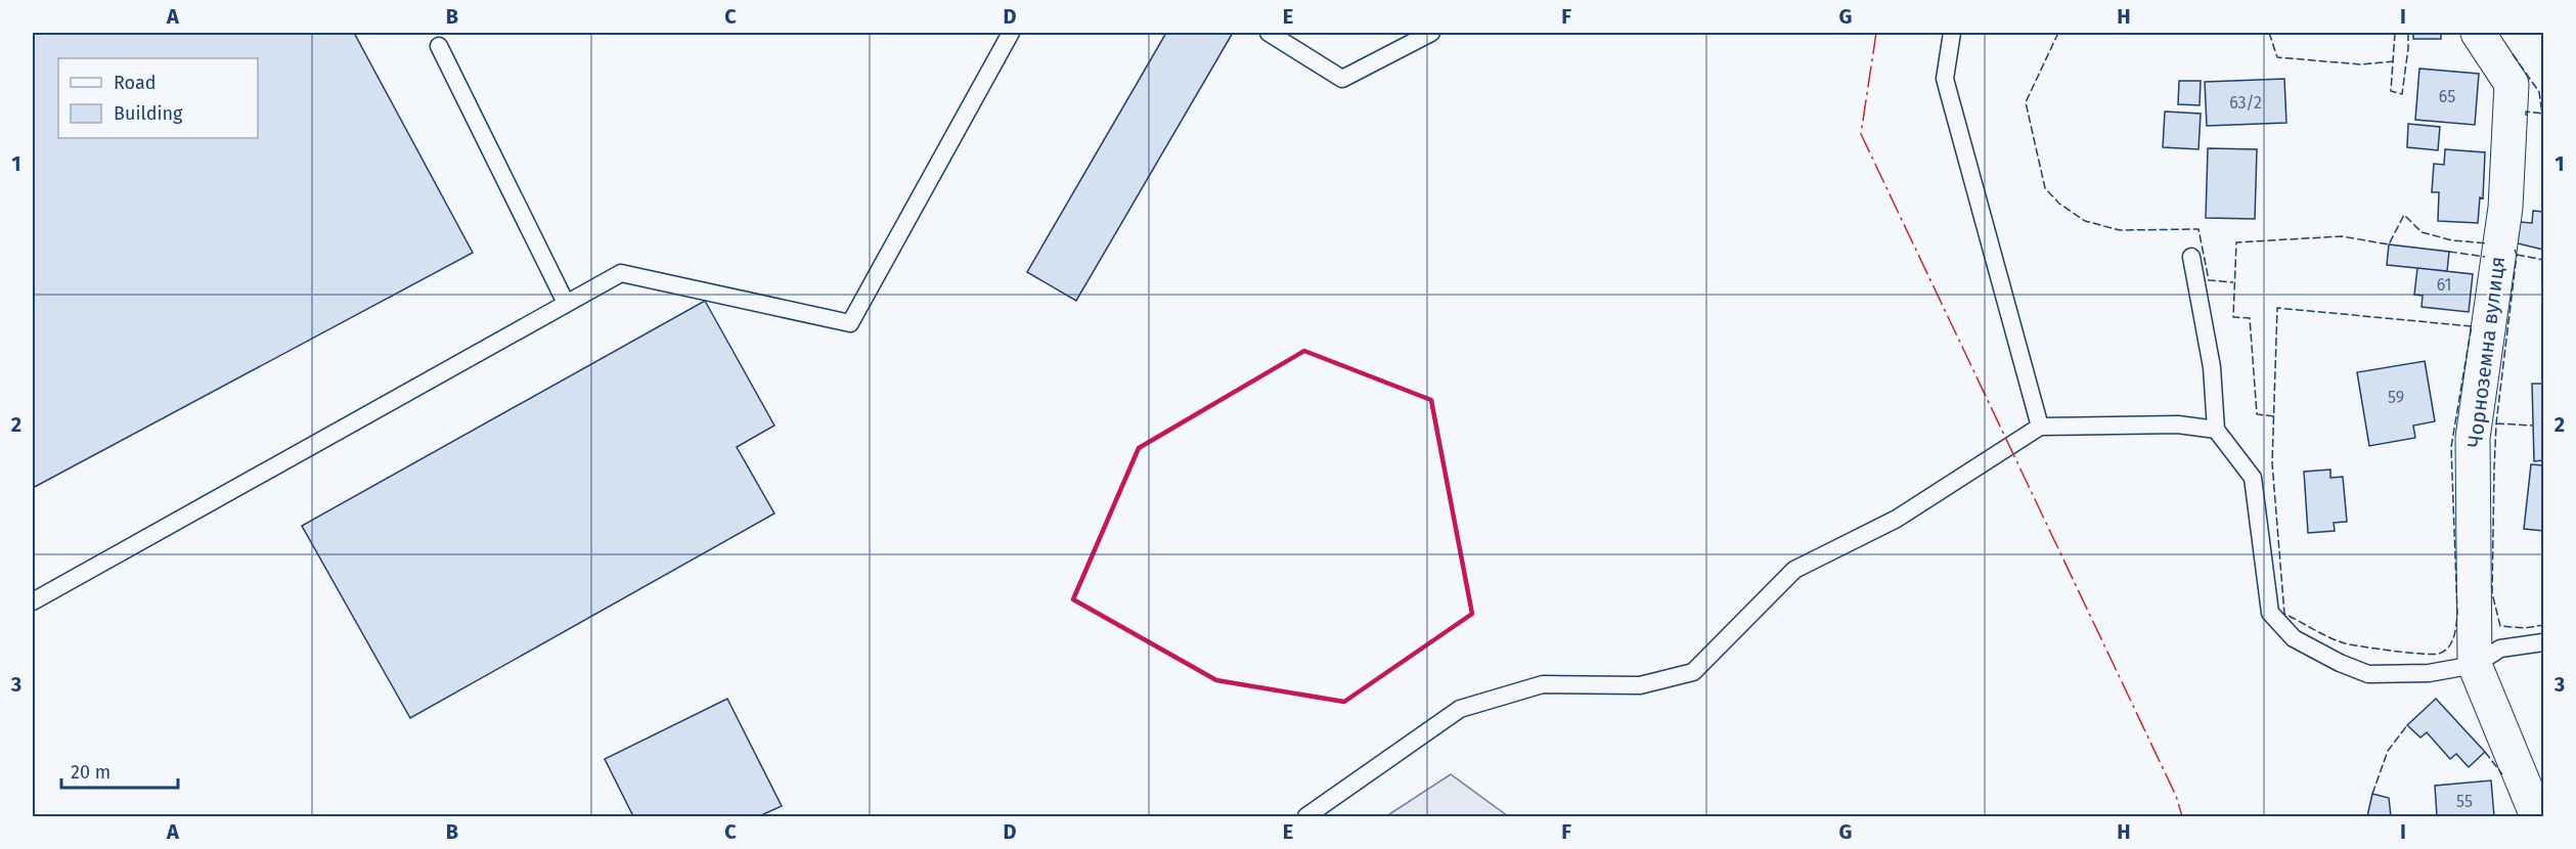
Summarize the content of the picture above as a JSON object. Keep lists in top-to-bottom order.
{
  "streets": {
    "street": ["Чорноземна вулиця"]
  },
  "house_numbers": [
    "65",
    "63/2",
    "61",
    "59",
    "55"
  ],
  "legend": ["Road", "Building"],
  "scale_bar": "20 m",
  "grid": {
    "columns": [
      "A",
      "B",
      "C",
      "D",
      "E",
      "F",
      "G",
      "H",
      "I"
    ],
    "rows": ["1", "2", "3"]
  }
}
